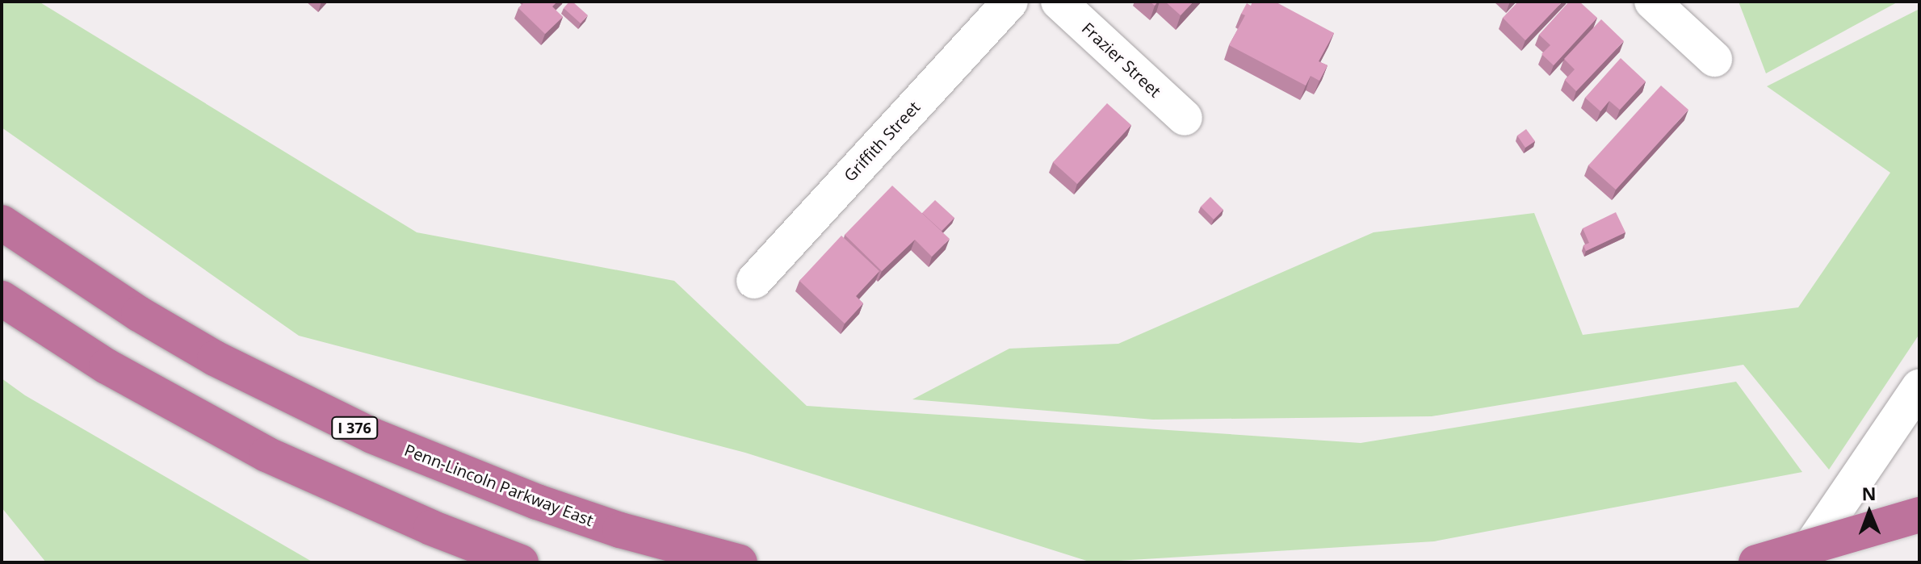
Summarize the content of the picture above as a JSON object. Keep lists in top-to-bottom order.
{
  "streets": {
    "highway": ["I 376", "Penn-Lincoln Parkway East"],
    "street": ["Frazier Street", "Griffith Street"]
  },
  "north": "top"
}
